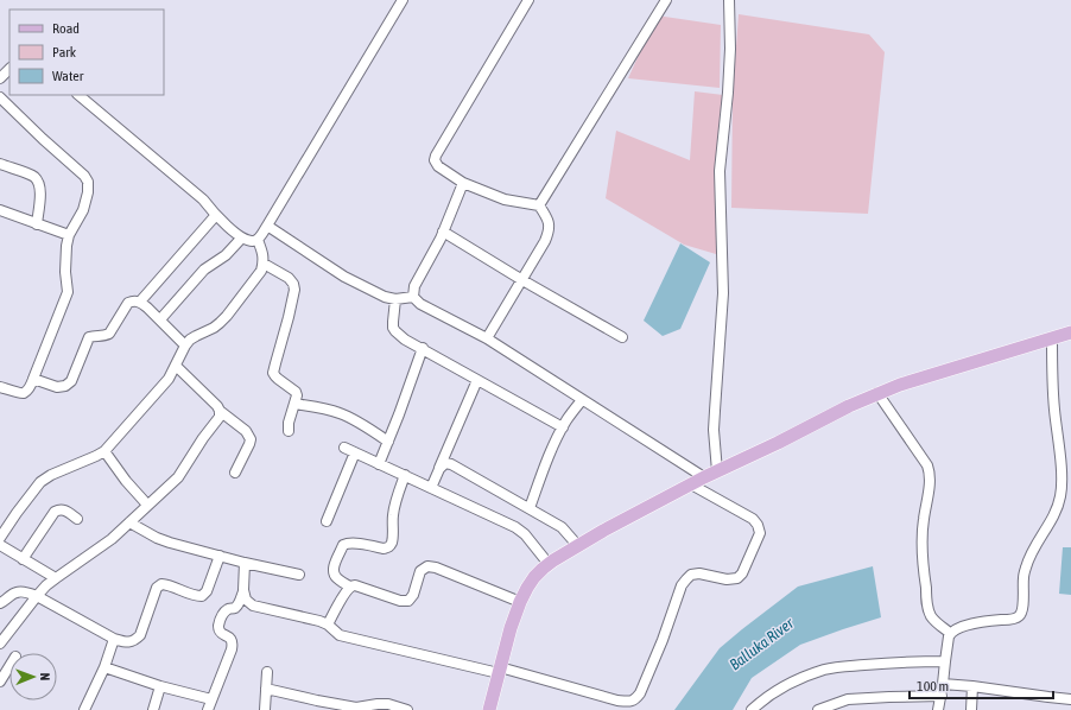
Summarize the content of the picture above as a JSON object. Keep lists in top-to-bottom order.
{
  "water": ["Balluka River"],
  "legend": ["Road", "Park", "Water"],
  "scale_bar": "100 m",
  "north": "right"
}
